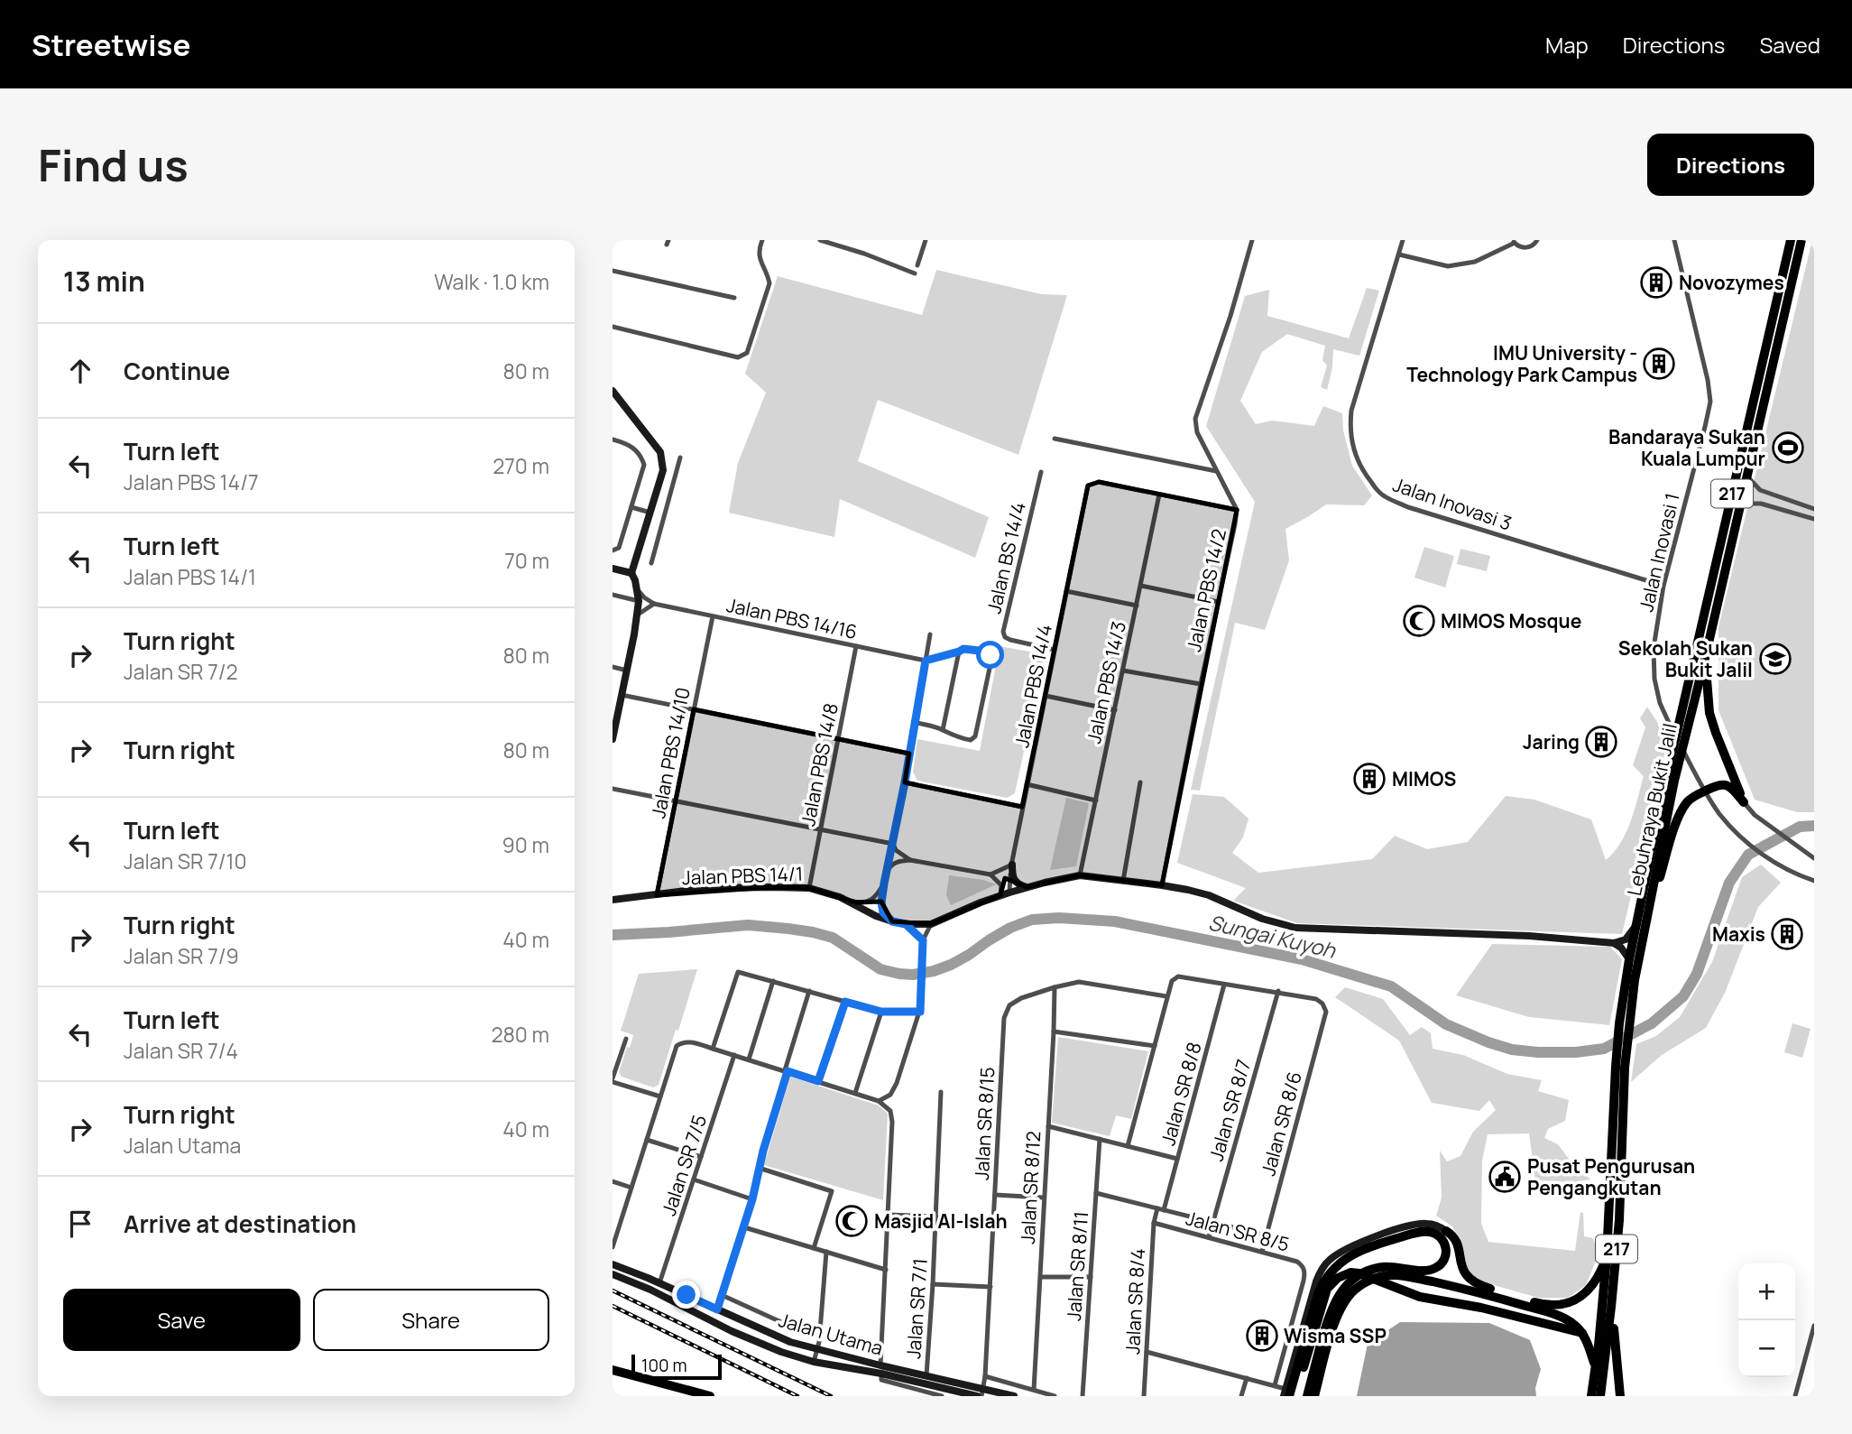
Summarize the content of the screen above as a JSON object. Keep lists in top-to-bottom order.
{
  "streets": {
    "highway": ["217", "Lebuhraya Bukit Jalil"],
    "street": [
      "Jalan Inovasi 3",
      "Jalan Inovasi 1",
      "Jalan BS 14/4",
      "Jalan PBS 14/2",
      "Jalan PBS 14/16",
      "Jalan PBS 14/3",
      "Jalan PBS 14/4",
      "Jalan PBS 14/10",
      "Jalan PBS 14/8",
      "Jalan PBS 14/1",
      "Jalan SR 8/8",
      "Jalan SR 8/7",
      "Jalan SR 8/15",
      "Jalan SR 8/6",
      "Jalan SR 7/5",
      "Jalan SR 8/12",
      "Jalan SR 8/5",
      "Jalan SR 8/11",
      "Jalan SR 8/4",
      "Jalan SR 7/1",
      "Jalan Utama"
    ]
  },
  "crossings": [
    ["Jalan Inovasi 3", "Jalan Inovasi 1"],
    ["Jalan BS 14/4", "Jalan PBS 14/4"],
    ["Jalan PBS 14/2", "Jalan PBS 14/1"],
    ["Jalan PBS 14/16", "Jalan PBS 14/10"],
    ["Jalan PBS 14/16", "Jalan PBS 14/8"],
    ["Jalan PBS 14/3", "Jalan PBS 14/4"],
    ["Jalan PBS 14/3", "Jalan PBS 14/1"],
    ["Jalan PBS 14/4", "Jalan PBS 14/1"],
    ["Jalan PBS 14/10", "Jalan PBS 14/1"],
    ["Jalan PBS 14/8", "Jalan PBS 14/1"],
    ["Jalan SR 8/8", "Jalan SR 8/5"],
    ["Jalan SR 8/8", "Jalan SR 8/4"],
    ["Jalan SR 8/7", "Jalan SR 8/6"],
    ["Jalan SR 8/7", "Jalan SR 8/5"],
    ["Jalan SR 8/15", "Jalan SR 8/12"],
    ["Jalan SR 8/15", "Jalan Utama"],
    ["Jalan SR 8/6", "Jalan SR 8/5"],
    ["Jalan SR 7/5", "Jalan Utama"],
    ["Jalan SR 8/5", "Jalan SR 8/11"],
    ["Jalan SR 8/5", "Jalan SR 8/4"],
    ["Jalan SR 7/1", "Jalan Utama"]
  ],
  "water": ["Sungai Kuyoh"],
  "places": {
    "building": [
      "Novozymes",
      "IMU University - Technology Park Campus",
      "Jaring",
      "MIMOS",
      "Maxis",
      "Wisma SSP"
    ],
    "sports": ["Bandaraya Sukan Kuala Lumpur"],
    "mosque": ["MIMOS Mosque", "Masjid Al-Islah"],
    "school or university": ["Sekolah Sukan Bukit Jalil"],
    "public building": ["Pusat Pengurusan Pengangkutan"]
  },
  "scale_bar": "100 m",
  "page": {
    "header": "Streetwise",
    "nav": ["Map", "Directions", "Saved"],
    "buttons": [
      "Directions",
      ["Save", "Share"]
    ],
    "title": "Find us",
    "heading": ["13 min", "Walk · 1.0 km"],
    "list": [
      ["Continue", "80 m"],
      ["Turn left", "Jalan PBS 14/7", "270 m"],
      ["Turn left", "Jalan PBS 14/1", "70 m"],
      ["Turn right", "Jalan SR 7/2", "80 m"],
      ["Turn right", "80 m"],
      ["Turn left", "Jalan SR 7/10", "90 m"],
      ["Turn right", "Jalan SR 7/9", "40 m"],
      ["Turn left", "Jalan SR 7/4", "280 m"],
      ["Turn right", "Jalan Utama", "40 m"],
      "Arrive at destination"
    ],
    "map_buttons": ["+", "−"],
    "scale": "100 m"
  }
}
